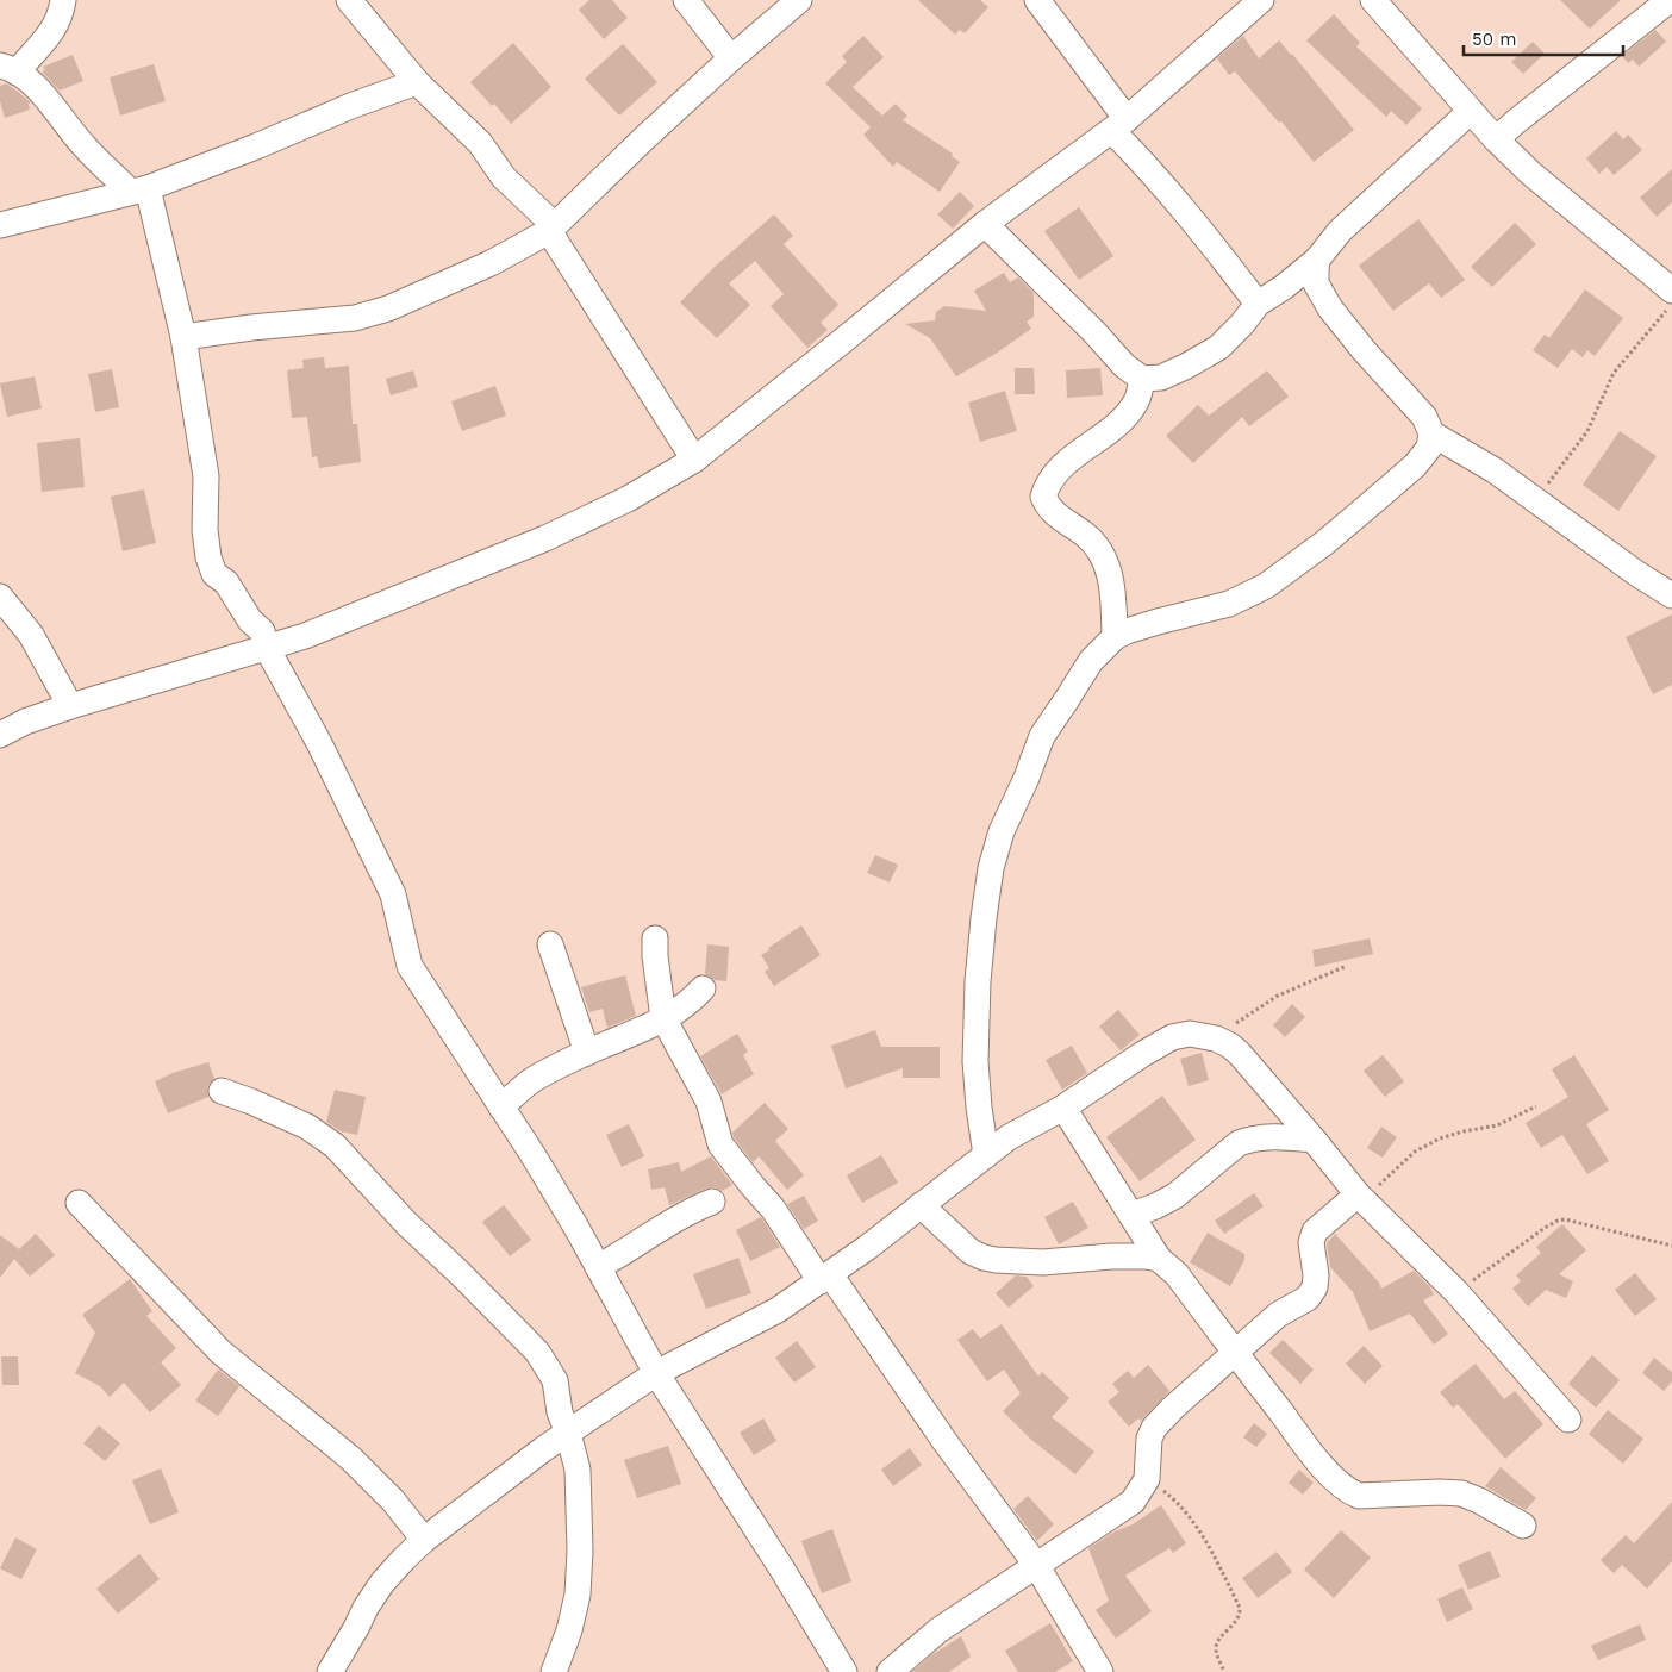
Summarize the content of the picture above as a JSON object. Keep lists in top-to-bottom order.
{
  "scale_bar": "50 m"
}
